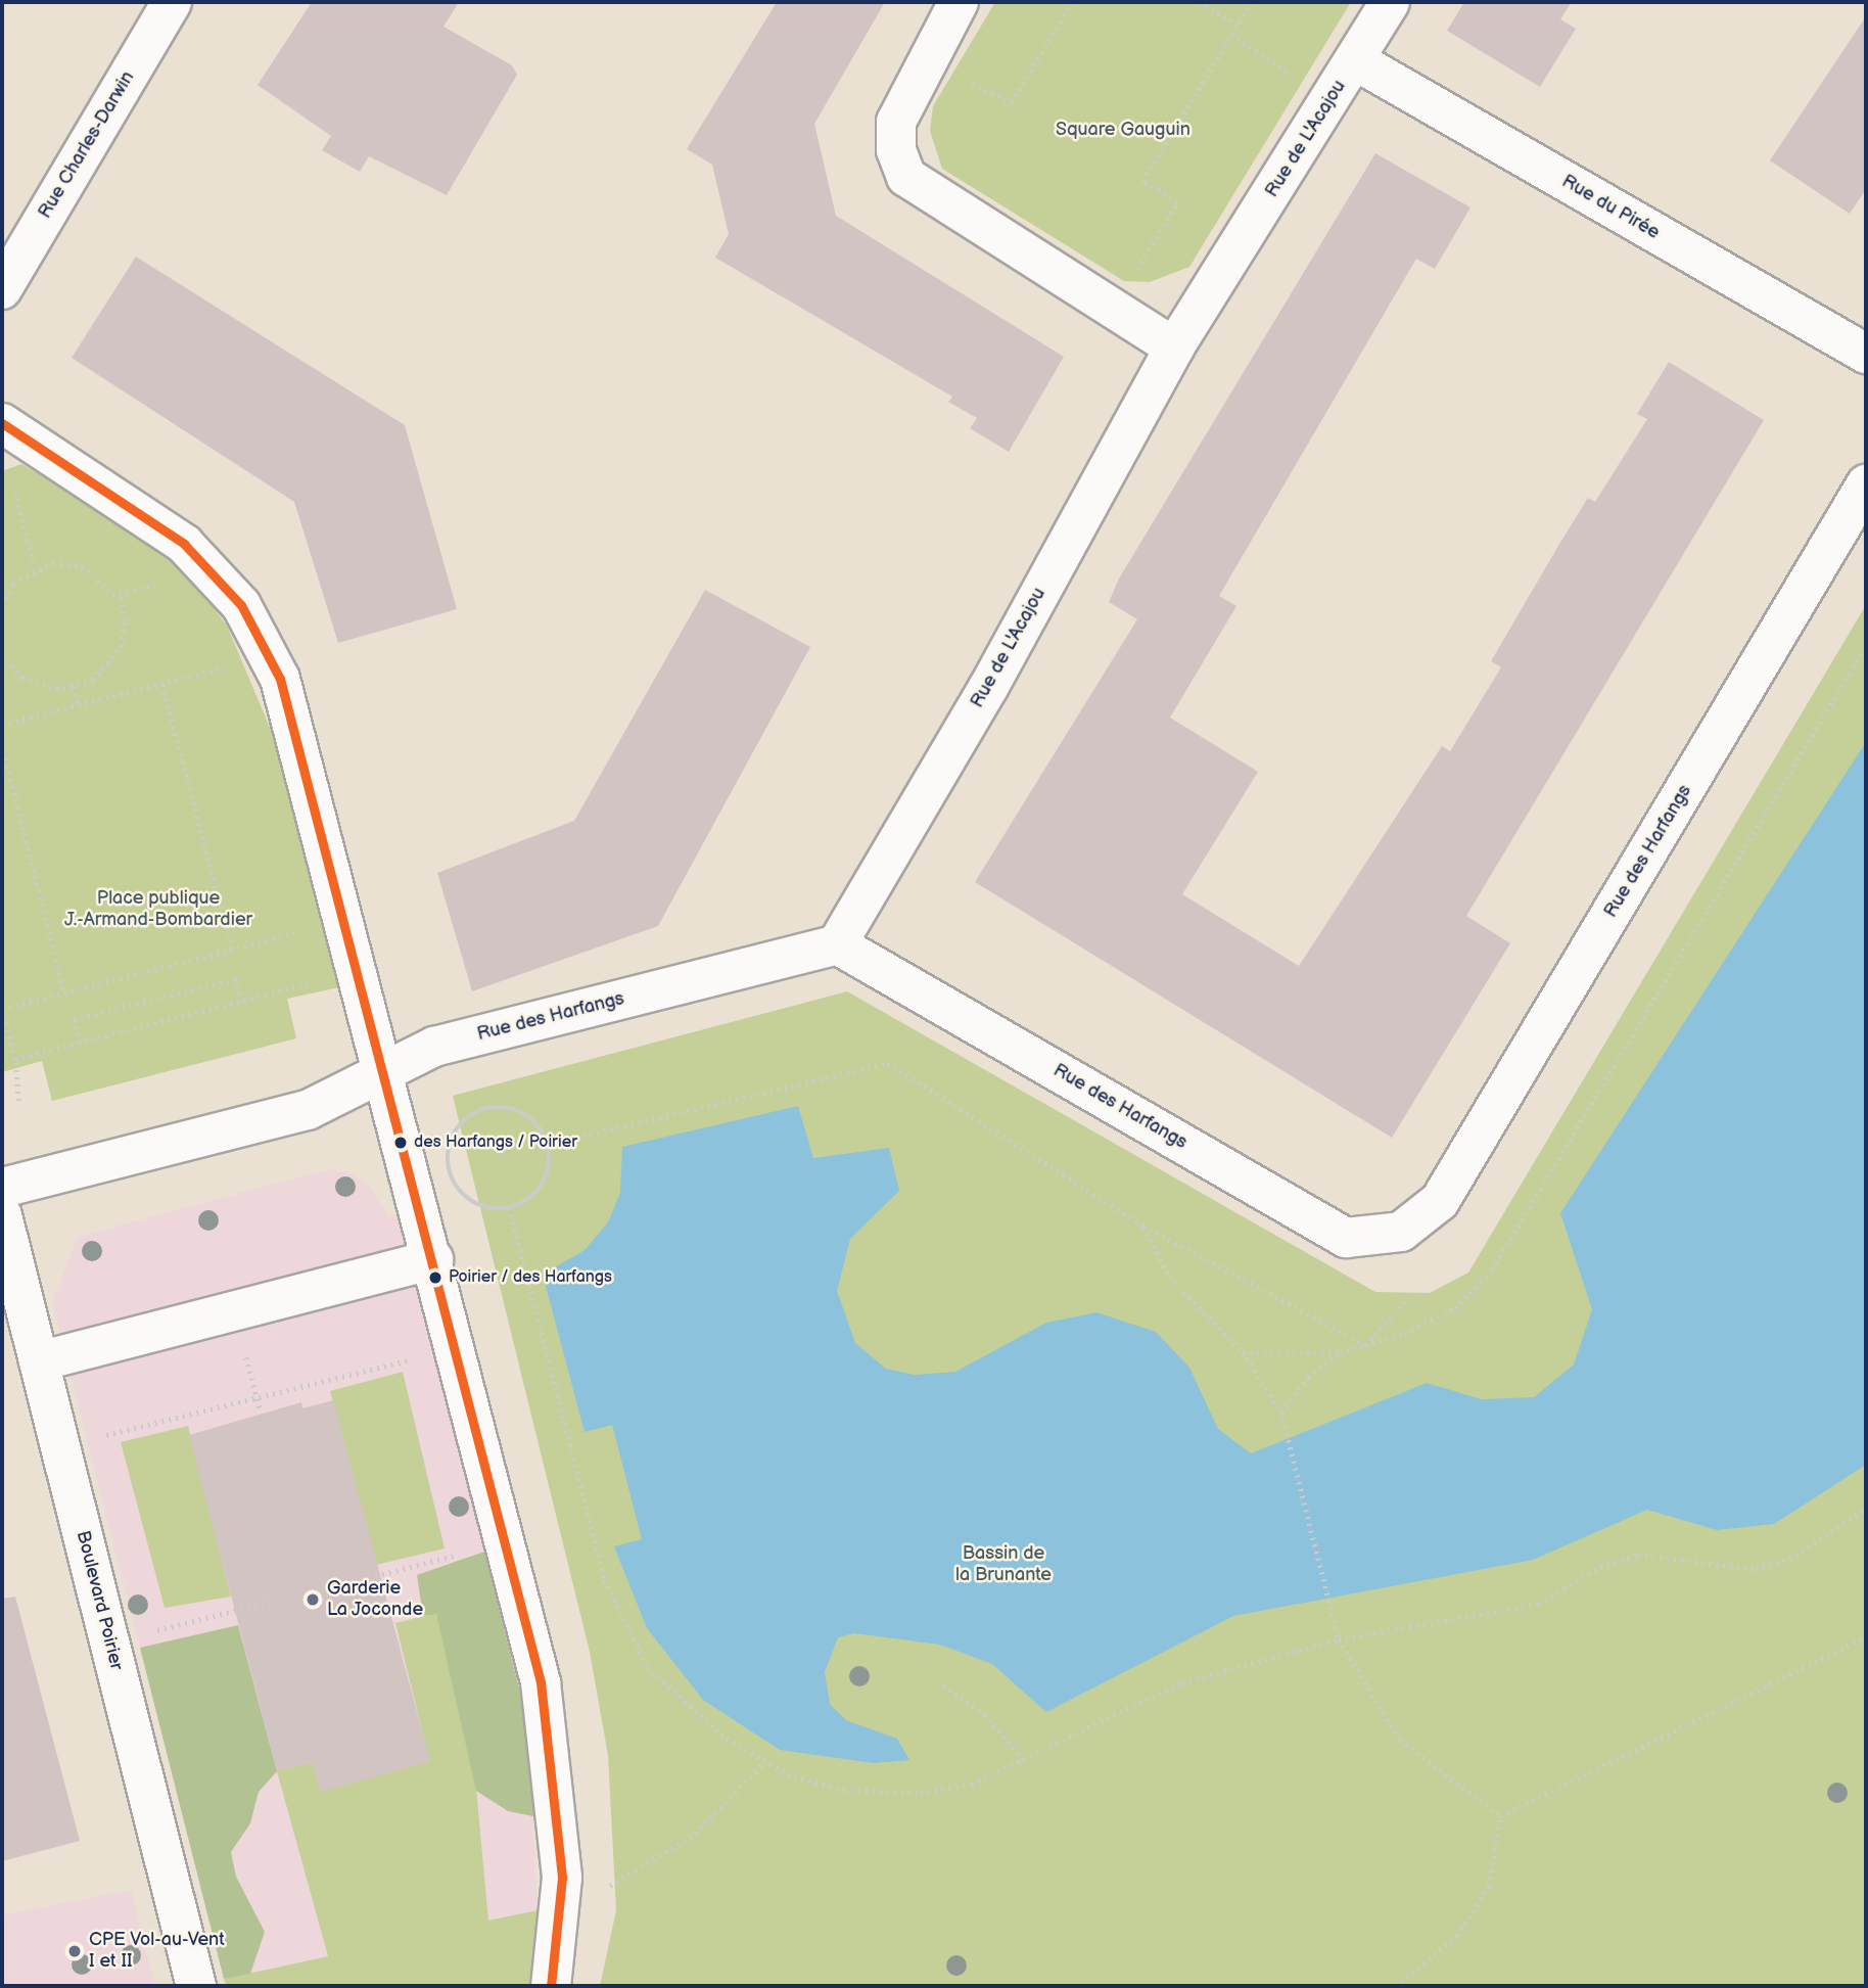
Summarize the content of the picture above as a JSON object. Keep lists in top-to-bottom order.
{
  "streets": {
    "street": [
      "Rue de L'Acajou",
      "Rue Charles-Darwin",
      "Rue du Pirée",
      "Rue des Harfangs",
      "Boulevard Poirier"
    ]
  },
  "crossings": [
    ["Rue de L'Acajou", "Rue du Pirée"],
    ["Rue de L'Acajou", "Rue des Harfangs"]
  ],
  "parks": ["Square Gauguin", "Place publique J.-Armand-Bombardier", "Bassin de la Brunante"],
  "places": [
    "des Harfangs / Poirier",
    "Poirier / des Harfangs",
    "Garderie La Joconde",
    "CPE Vol-au-Vent I et II"
  ]
}
